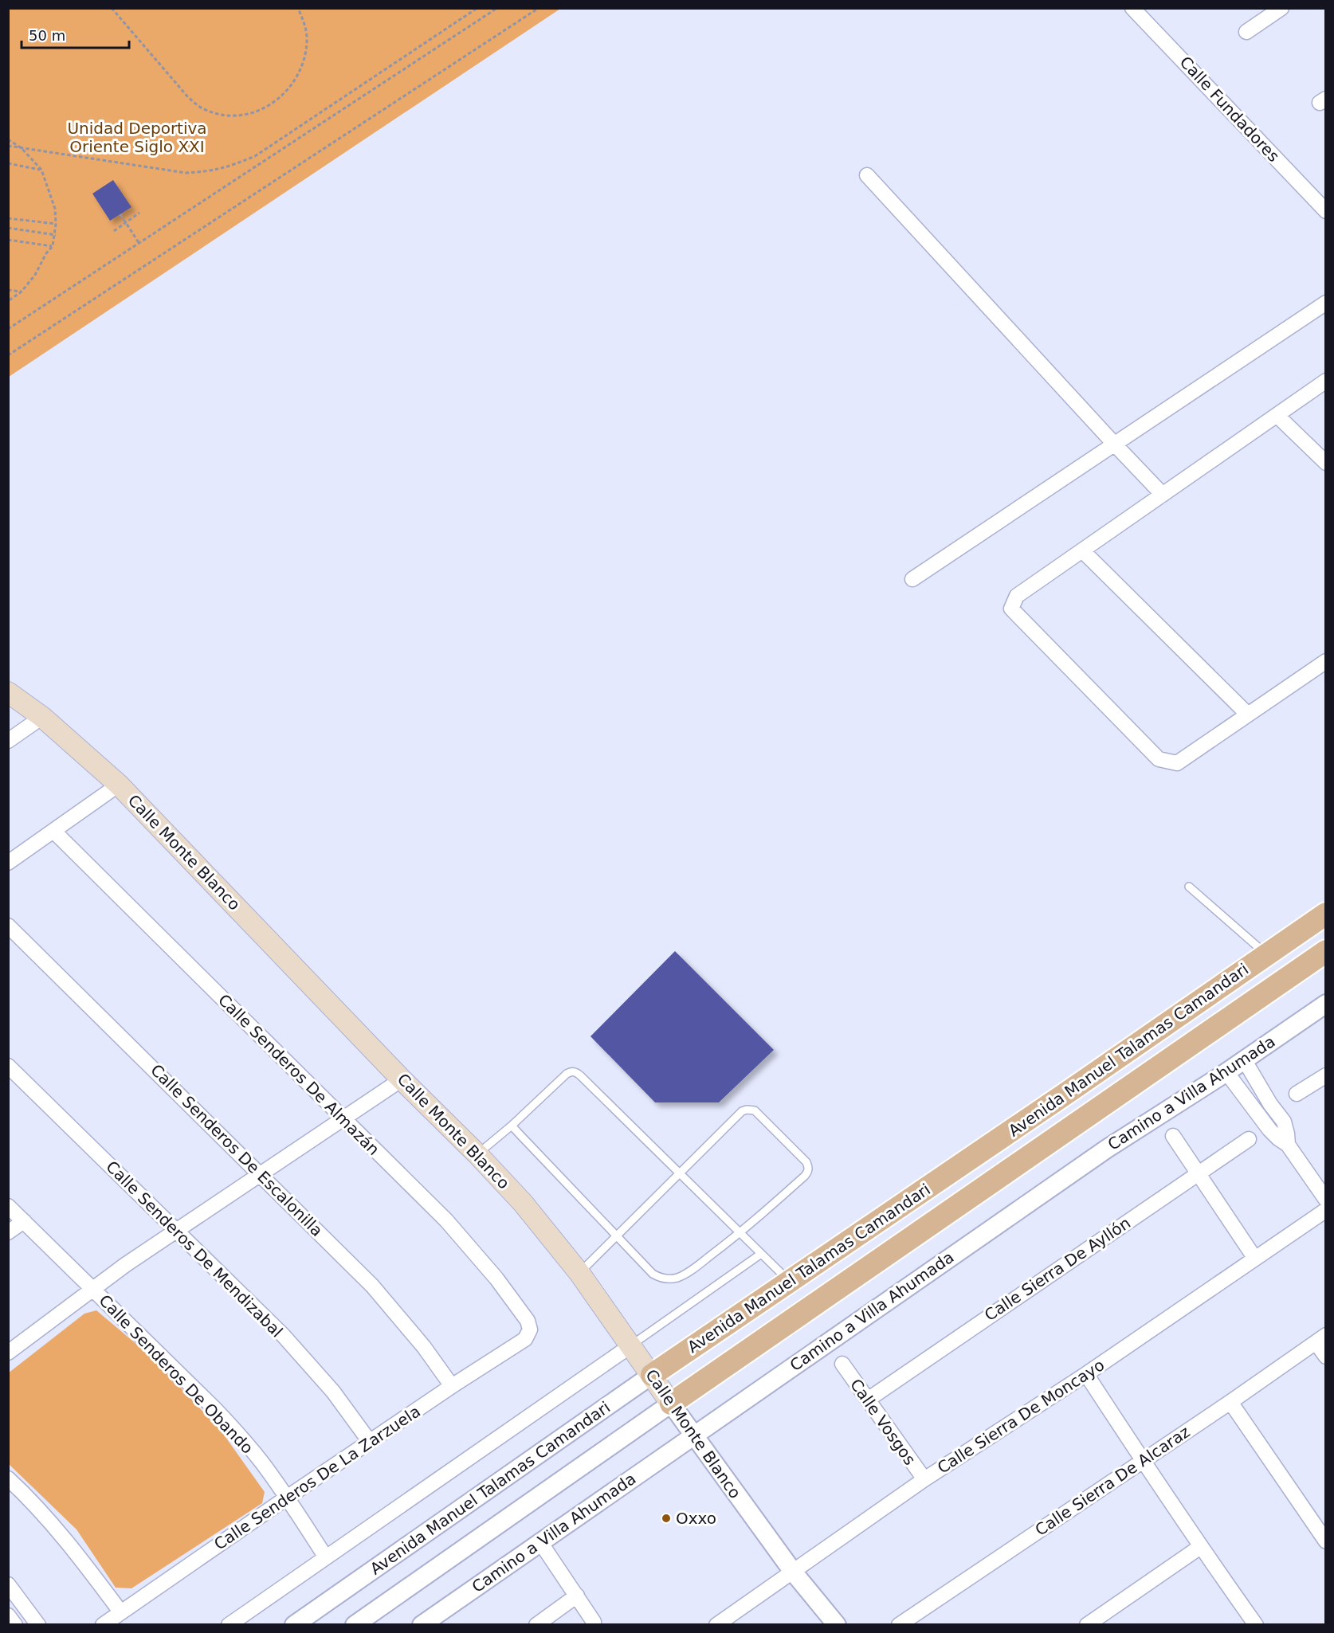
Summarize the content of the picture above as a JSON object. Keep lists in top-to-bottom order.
{
  "streets": {
    "main road": ["Calle Monte Blanco", "Avenida Manuel Talamas Camandari"],
    "street": [
      "Calle Fundadores",
      "Calle Senderos De Almazán",
      "Camino a Villa Ahumada",
      "Calle Senderos De Escalonilla",
      "Calle Senderos De Mendizabal",
      "Calle Sierra De Ayllón",
      "Calle Senderos De Obando",
      "Calle Sierra De Moncayo",
      "Calle Vosgos",
      "Calle Senderos De La Zarzuela",
      "Calle Sierra De Alcaraz"
    ]
  },
  "crossings": [
    ["Calle Monte Blanco", "Avenida Manuel Talamas Camandari"],
    ["Calle Monte Blanco", "Camino a Villa Ahumada"],
    ["Calle Monte Blanco", "Calle Sierra De Moncayo"],
    ["Calle Senderos De Almazán", "Calle Senderos De La Zarzuela"],
    ["Calle Senderos De Escalonilla", "Calle Senderos De La Zarzuela"],
    ["Calle Senderos De Mendizabal", "Calle Senderos De La Zarzuela"],
    ["Calle Sierra De Ayllón", "Calle Vosgos"],
    ["Calle Senderos De Obando", "Calle Senderos De La Zarzuela"],
    ["Calle Sierra De Moncayo", "Calle Vosgos"]
  ],
  "parks": ["Unidad Deportiva Oriente Siglo XXI"],
  "places": ["Oxxo"],
  "scale_bar": "50 m"
}
